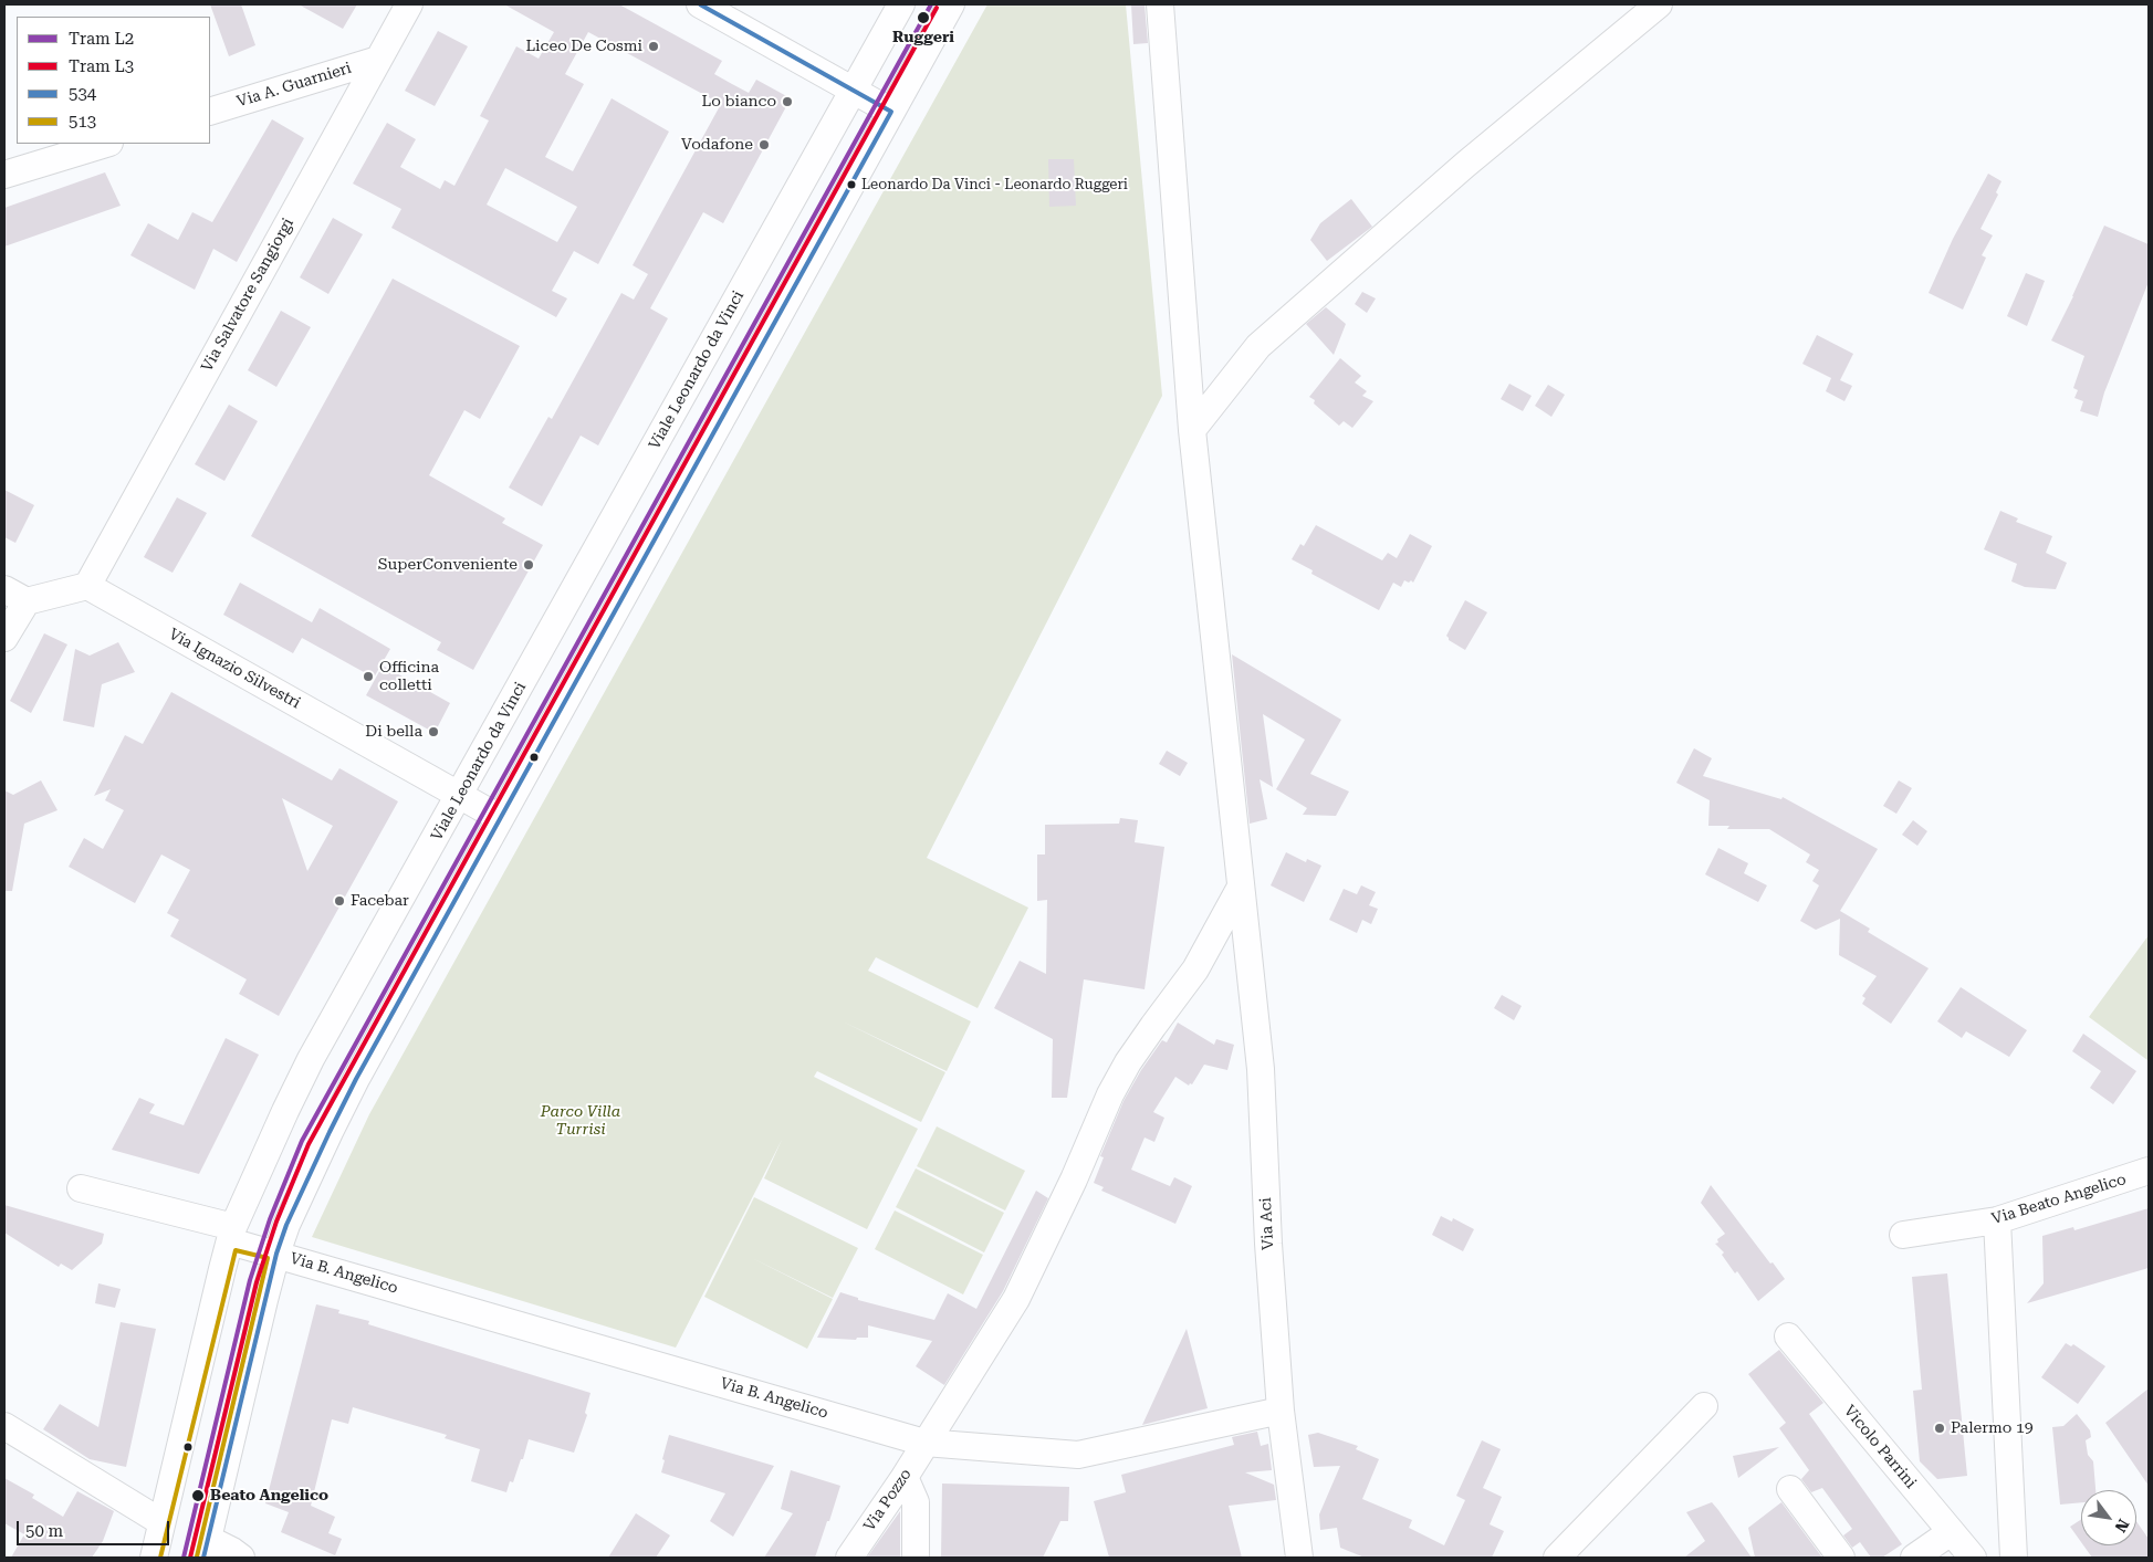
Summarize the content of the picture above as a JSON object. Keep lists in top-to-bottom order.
{
  "streets": {
    "street": [
      "Via A. Guarnieri",
      "Via Salvatore Sangiorgi",
      "Viale Leonardo da Vinci",
      "Via Ignazio Silvestri",
      "Via Beato Angelico",
      "Via Aci",
      "Via B. Angelico",
      "Vicolo Parrini",
      "Via Pozzo"
    ]
  },
  "crossings": [
    ["Via A. Guarnieri", "Via Salvatore Sangiorgi"],
    ["Via Salvatore Sangiorgi", "Via Ignazio Silvestri"],
    ["Viale Leonardo da Vinci", "Via Ignazio Silvestri"],
    ["Viale Leonardo da Vinci", "Via B. Angelico"],
    ["Via Aci", "Via B. Angelico"],
    ["Via Aci", "Via Pozzo"],
    ["Via B. Angelico", "Via Pozzo"]
  ],
  "parks": ["Parco Villa Turrisi"],
  "places": [
    "Ruggeri",
    "Liceo De Cosmi",
    "Lo bianco",
    "Vodafone",
    "Leonardo Da Vinci - Leonardo Ruggeri",
    "SuperConveniente",
    "Officina colletti",
    "Di bella",
    "Facebar",
    "Palermo 19",
    "Beato Angelico"
  ],
  "lines": [
    "tram line L2",
    "transit line 534",
    "tram line L3",
    "transit line 513"
  ],
  "legend": [
    "Tram L2",
    "Tram L3",
    "534",
    "513"
  ],
  "scale_bar": "50 m",
  "north": "bottom right"
}
